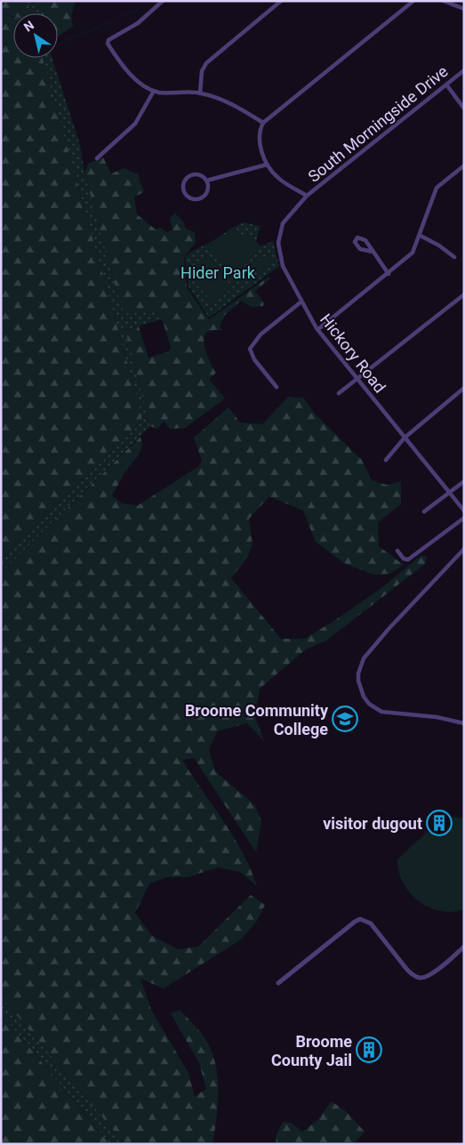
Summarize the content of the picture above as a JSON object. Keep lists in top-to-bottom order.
{
  "streets": {
    "street": ["South Morningside Drive", "Hickory Road"]
  },
  "crossings": [
    ["South Morningside Drive", "Hickory Road"]
  ],
  "parks": ["Hider Park"],
  "places": {
    "school or university": ["Broome Community College"],
    "building": ["visitor dugout", "Broome County Jail"]
  },
  "north": "top left"
}
